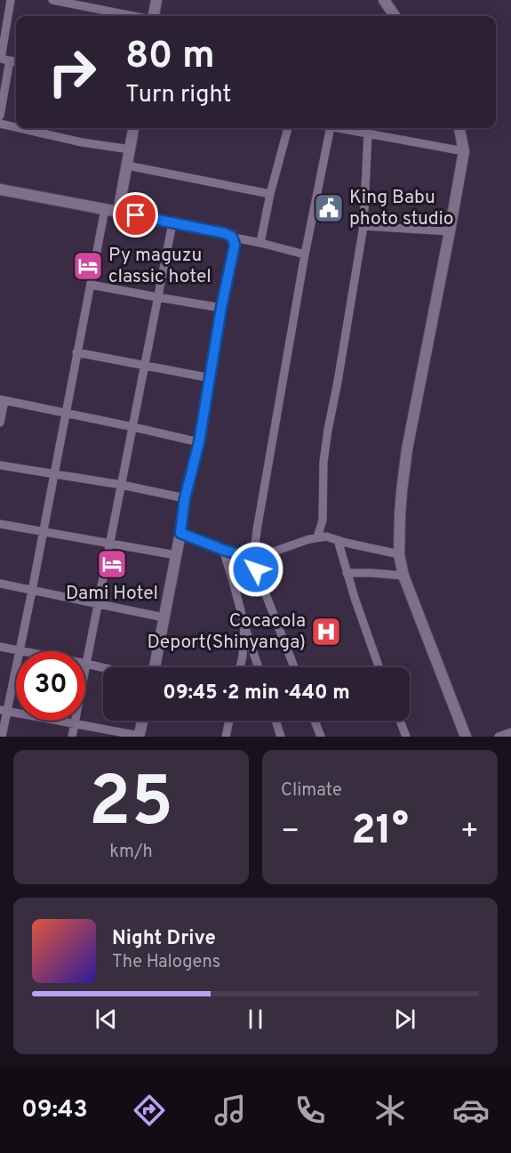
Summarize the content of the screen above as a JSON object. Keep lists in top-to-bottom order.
{
  "places": {
    "public building": ["King Babu photo studio"],
    "hotel": ["Py maguzu classic hotel", "Dami Hotel"],
    "hospital": ["Cocacola Deport(Shinyanga)"]
  },
  "page": {
    "turn": ["80 m", "Turn right"],
    "limit": "30",
    "trip": "09:45 · 2 min · 440 m",
    "tile": [
      ["25", "km/h"],
      "Climate"
    ],
    "heat": ["−", "21°", "+"],
    "song": ["Night Drive", "The Halogens"],
    "tabs": "09:43"
  }
}
